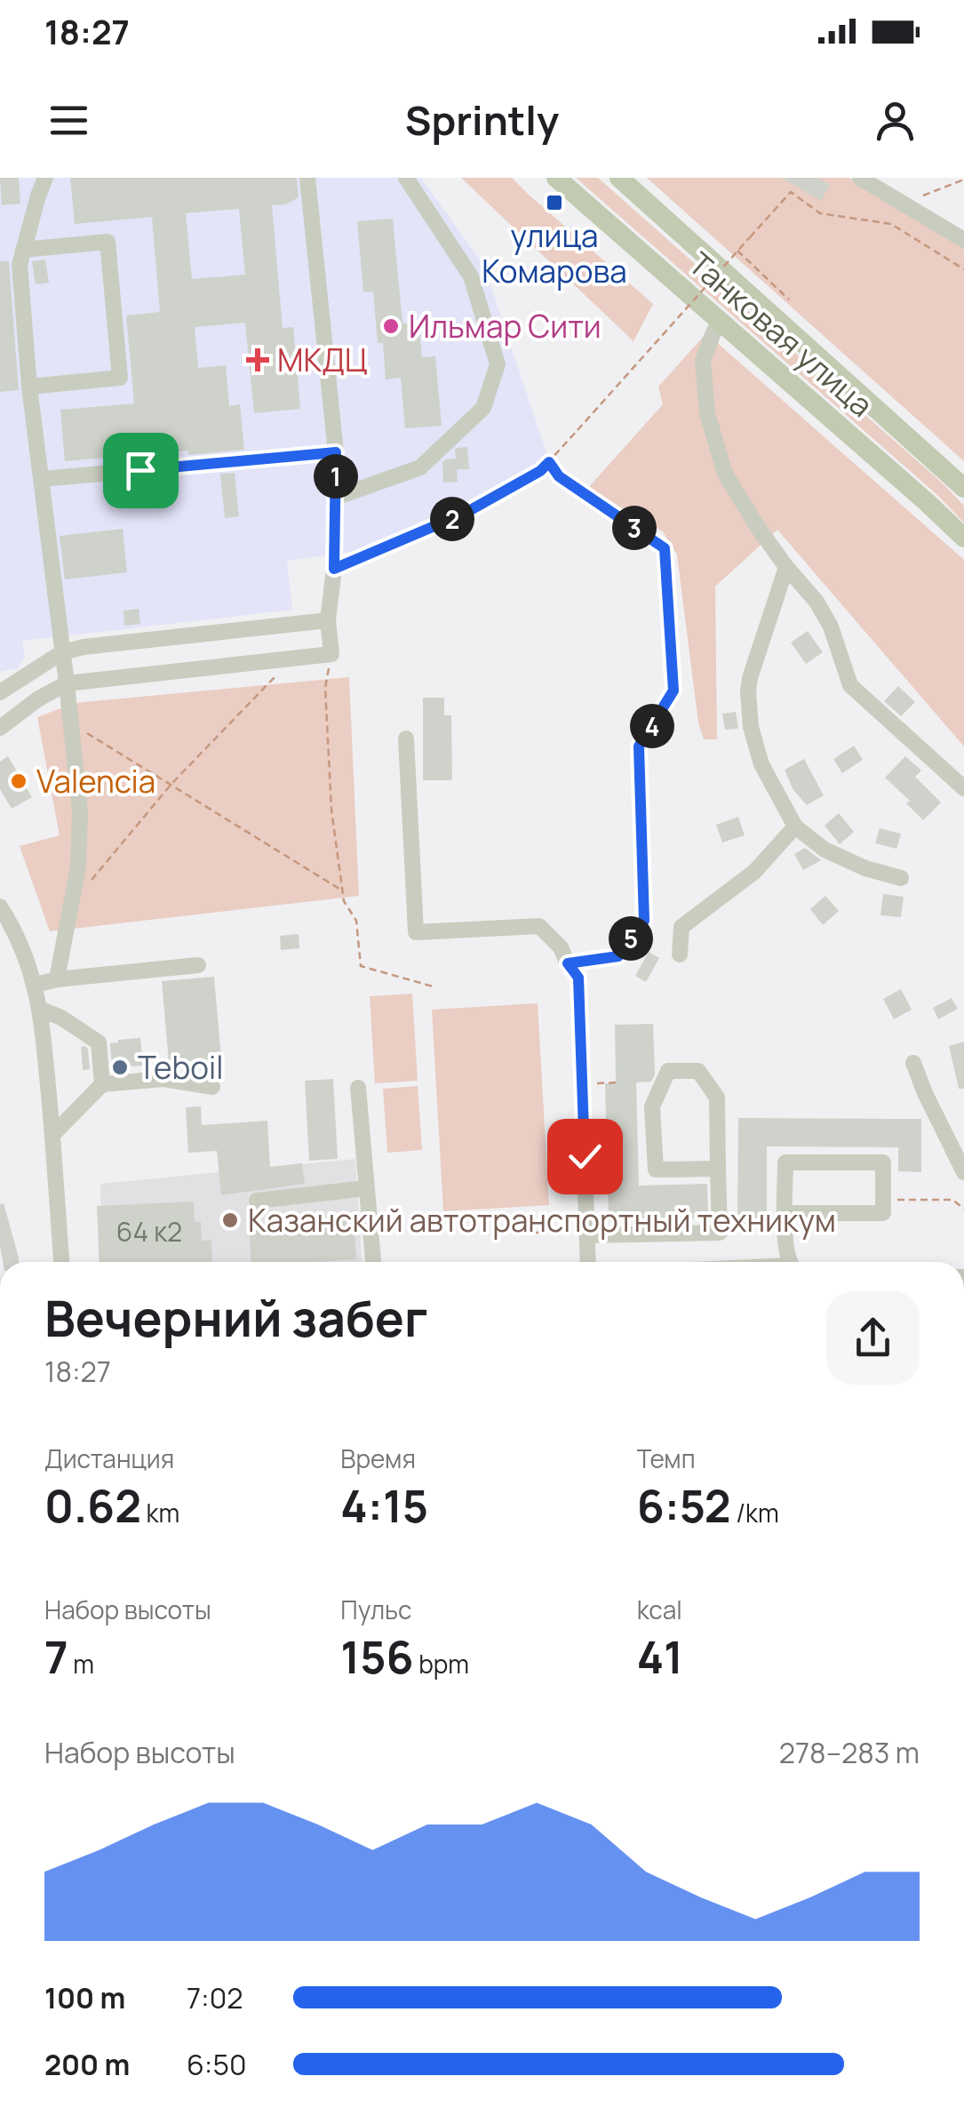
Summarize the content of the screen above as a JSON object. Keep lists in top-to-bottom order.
{
  "streets": {
    "main road": ["Танковая улица"]
  },
  "places": {
    "transit": ["улица Комарова"],
    "other": [
      "Ильмар Сити",
      "Valencia",
      "Teboil",
      "Казанский автотранспортный техникум"
    ],
    "health": ["МКДЦ"]
  },
  "house_numbers": ["64 к2"],
  "page": {
    "status": "18:27",
    "header": "Sprintly",
    "pins": [
      "1",
      "2",
      "3",
      "4",
      "5"
    ],
    "heading": ["Вечерний забег", "18:27"],
    "stats": [
      ["Дистанция", "0.62 km"],
      ["Время", "4:15"],
      ["Темп", "6:52 /km"],
      ["Набор высоты", "7 m"],
      ["Пульс", "156 bpm"],
      ["kcal", "41"]
    ],
    "chart": ["Набор высоты", "278–283 m"],
    "list": [
      {
        "name": "100 m",
        "note": "7:02"
      },
      {
        "name": "200 m",
        "note": "6:50"
      }
    ]
  }
}
